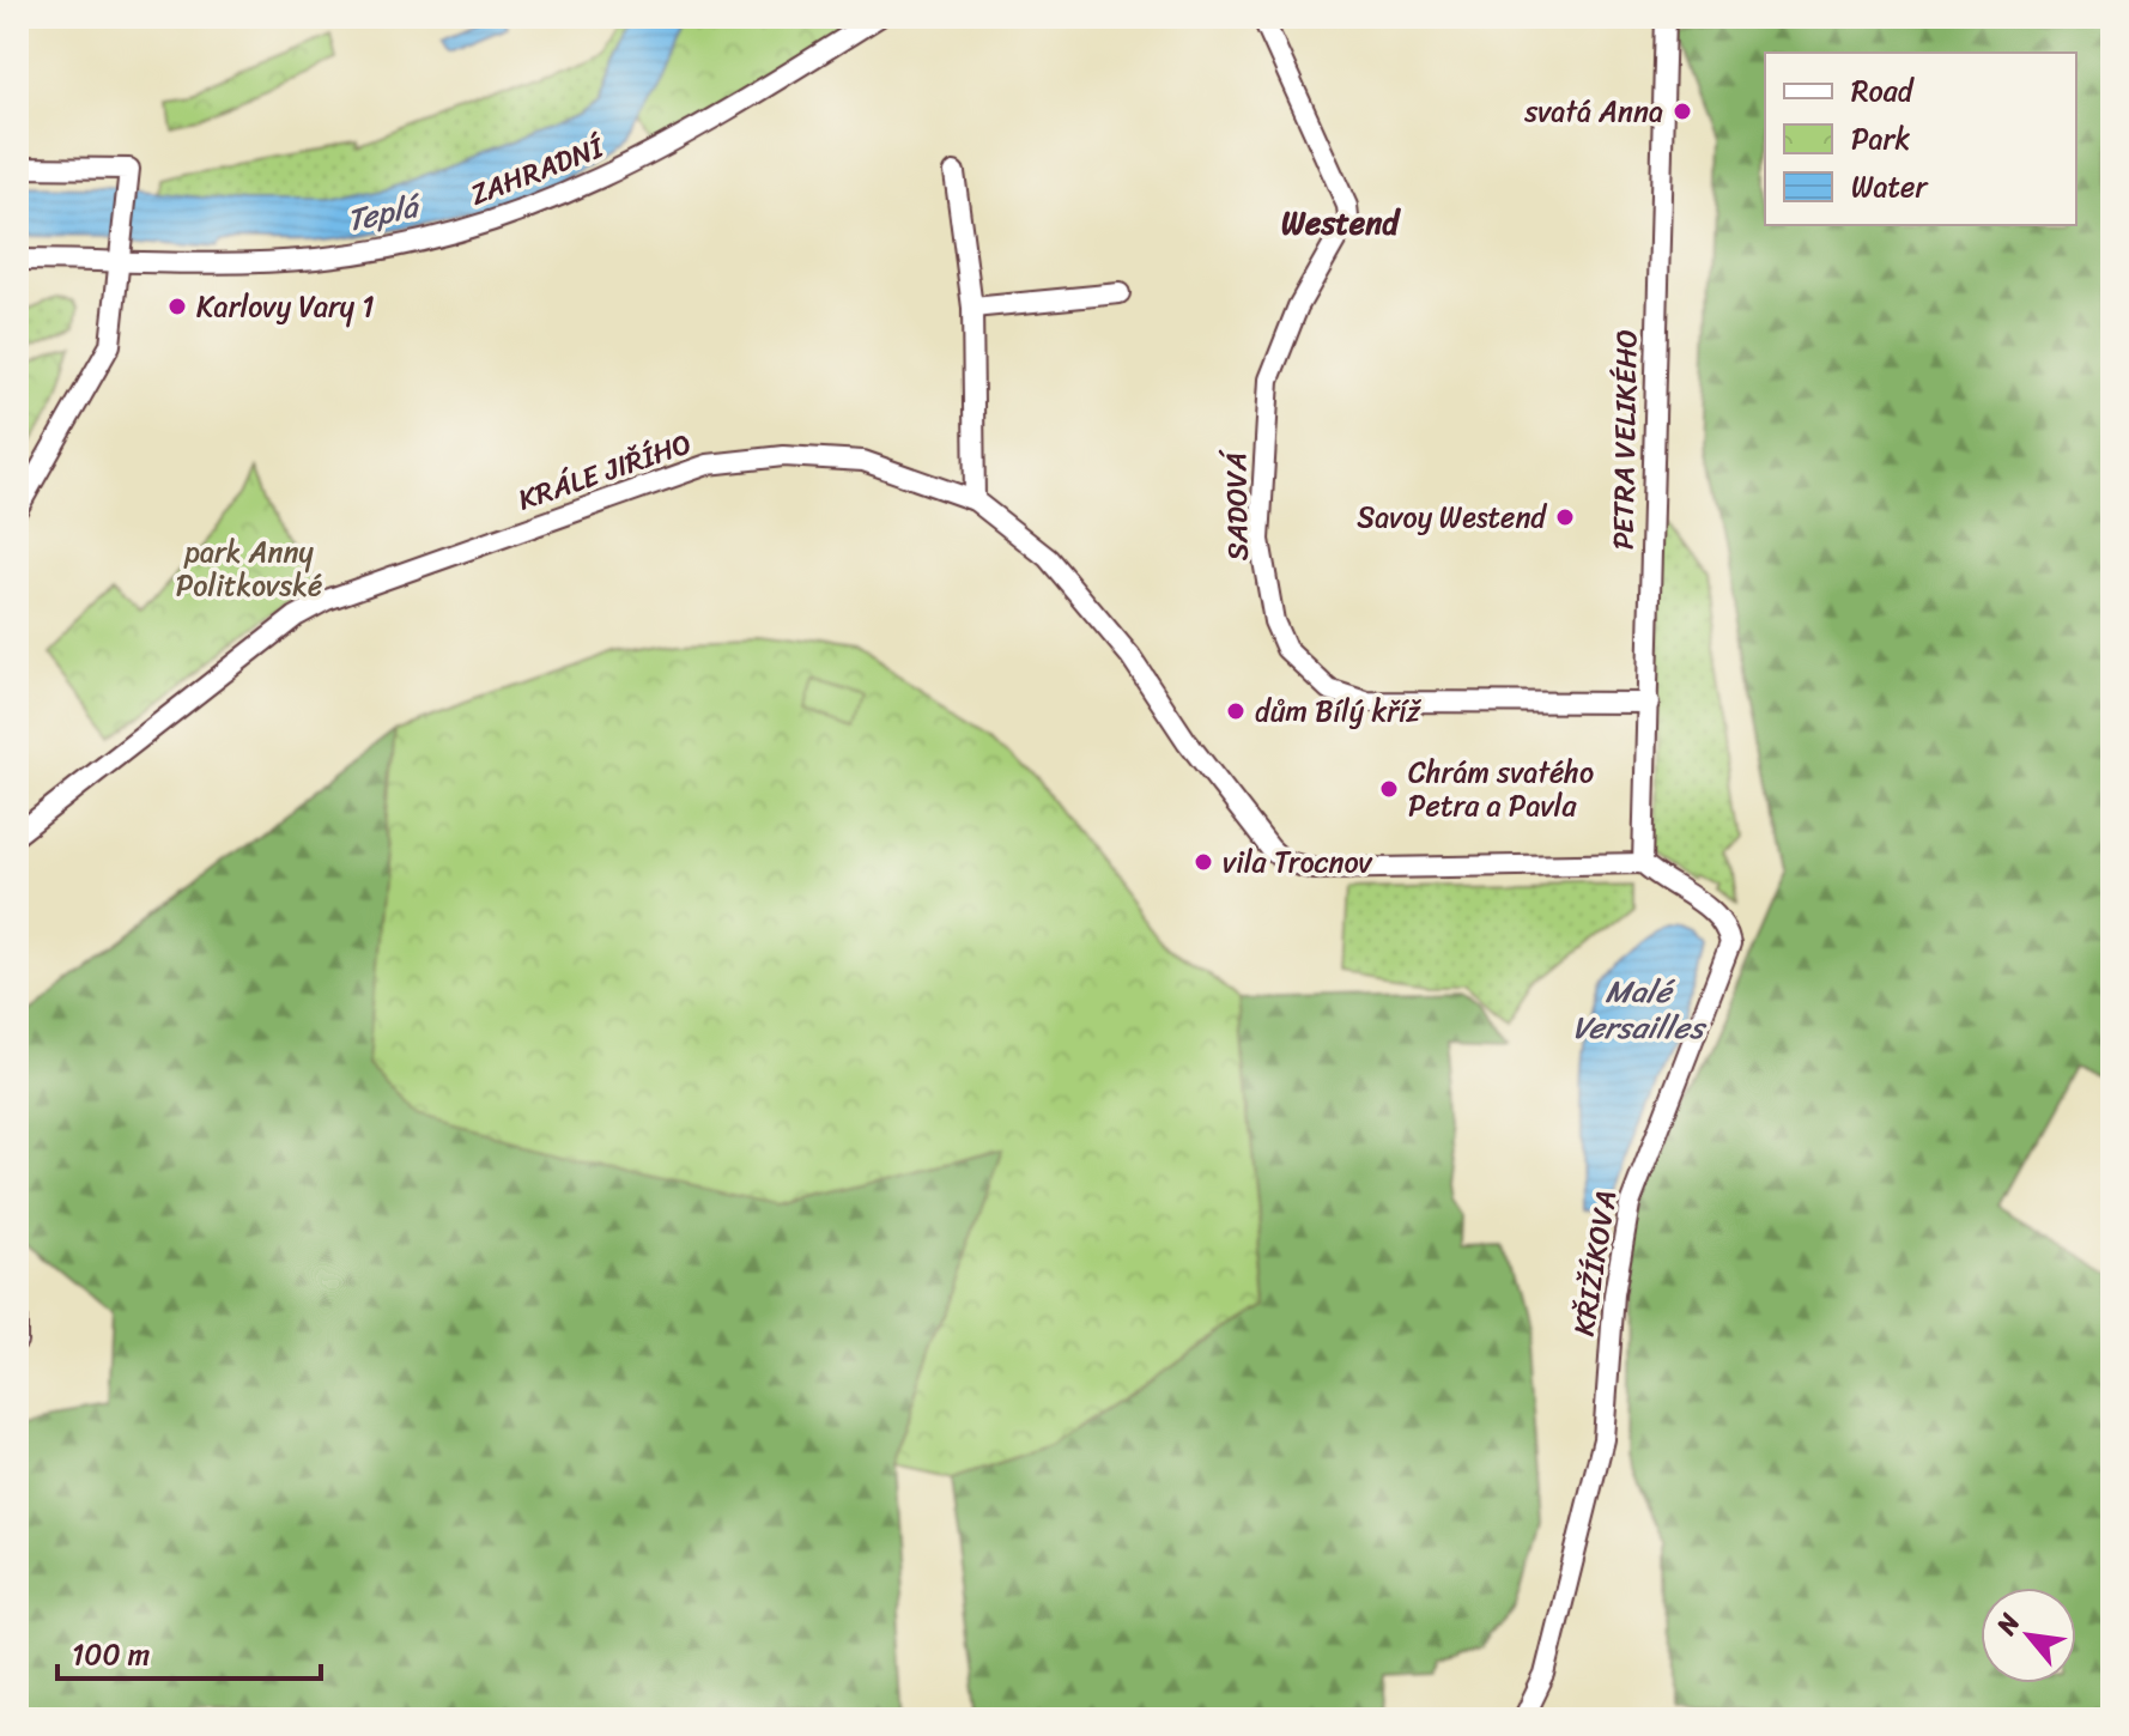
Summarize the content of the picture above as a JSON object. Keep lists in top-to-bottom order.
{
  "streets": {
    "street": [
      "ZAHRADNÍ",
      "PETRA VELIKÉHO",
      "KRÁLE JIŘÍHO",
      "SADOVÁ",
      "KŘIŽÍKOVA"
    ]
  },
  "crossings": [
    ["PETRA VELIKÉHO", "KRÁLE JIŘÍHO"],
    ["PETRA VELIKÉHO", "SADOVÁ"],
    ["PETRA VELIKÉHO", "KŘIŽÍKOVA"],
    ["KRÁLE JIŘÍHO", "KŘIŽÍKOVA"]
  ],
  "districts": ["Westend"],
  "water": ["Teplá", "Malé Versailles"],
  "parks": ["park Anny Politkovské"],
  "places": [
    "svatá Anna",
    "Karlovy Vary 1",
    "Savoy Westend",
    "dům Bílý kříž",
    "Chrám svatého Petra a Pavla",
    "vila Trocnov"
  ],
  "legend": ["Road", "Park", "Water"],
  "scale_bar": "100 m",
  "north": "top left"
}
